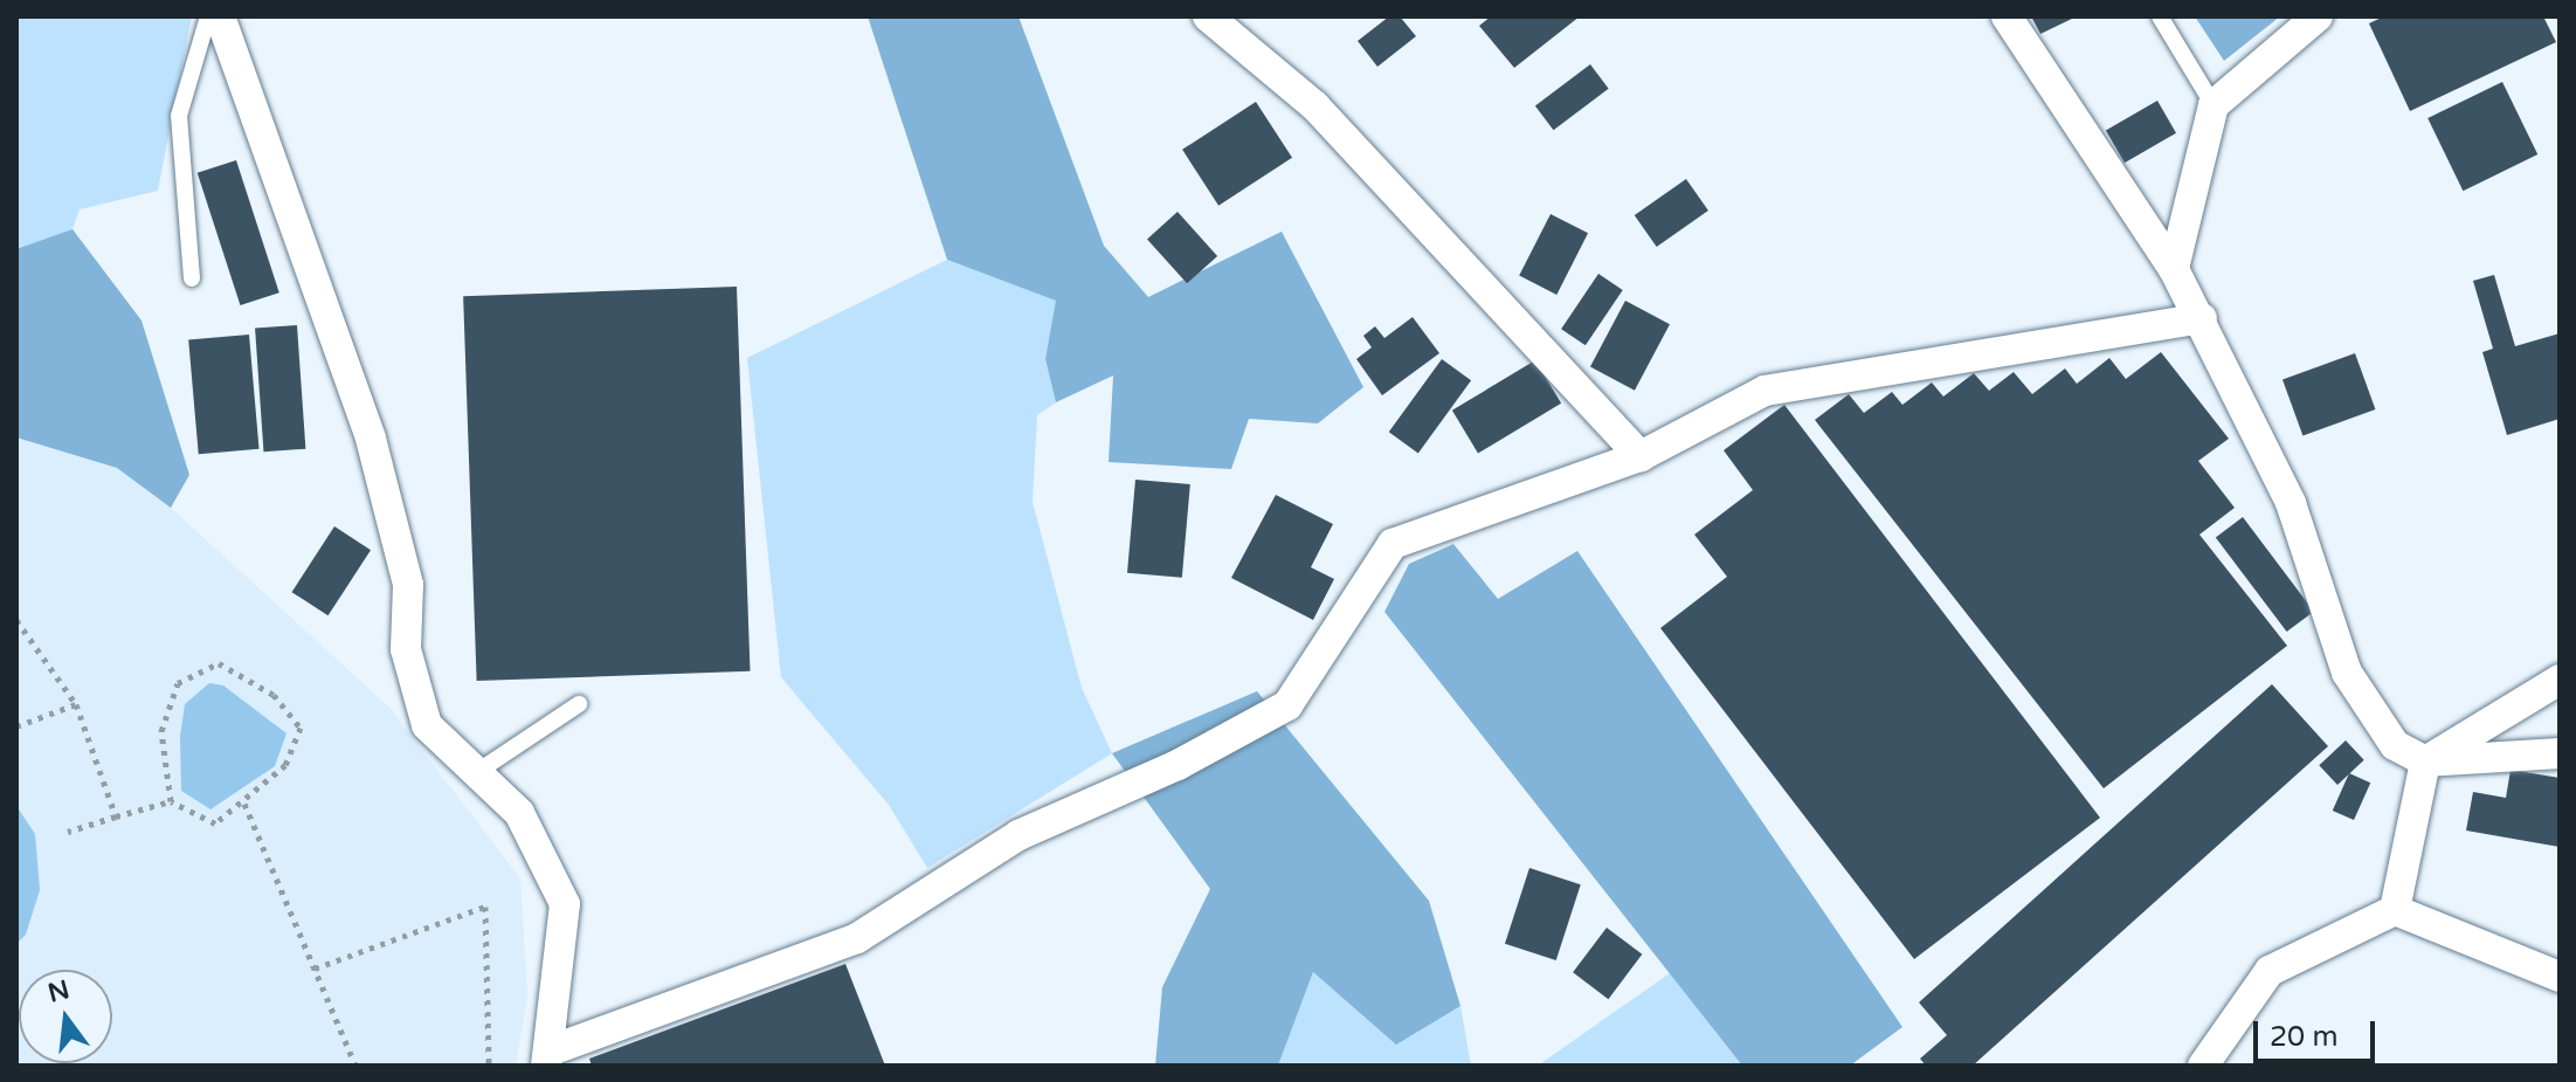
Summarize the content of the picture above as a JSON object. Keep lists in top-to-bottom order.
{
  "scale_bar": "20 m",
  "north": "top"
}
